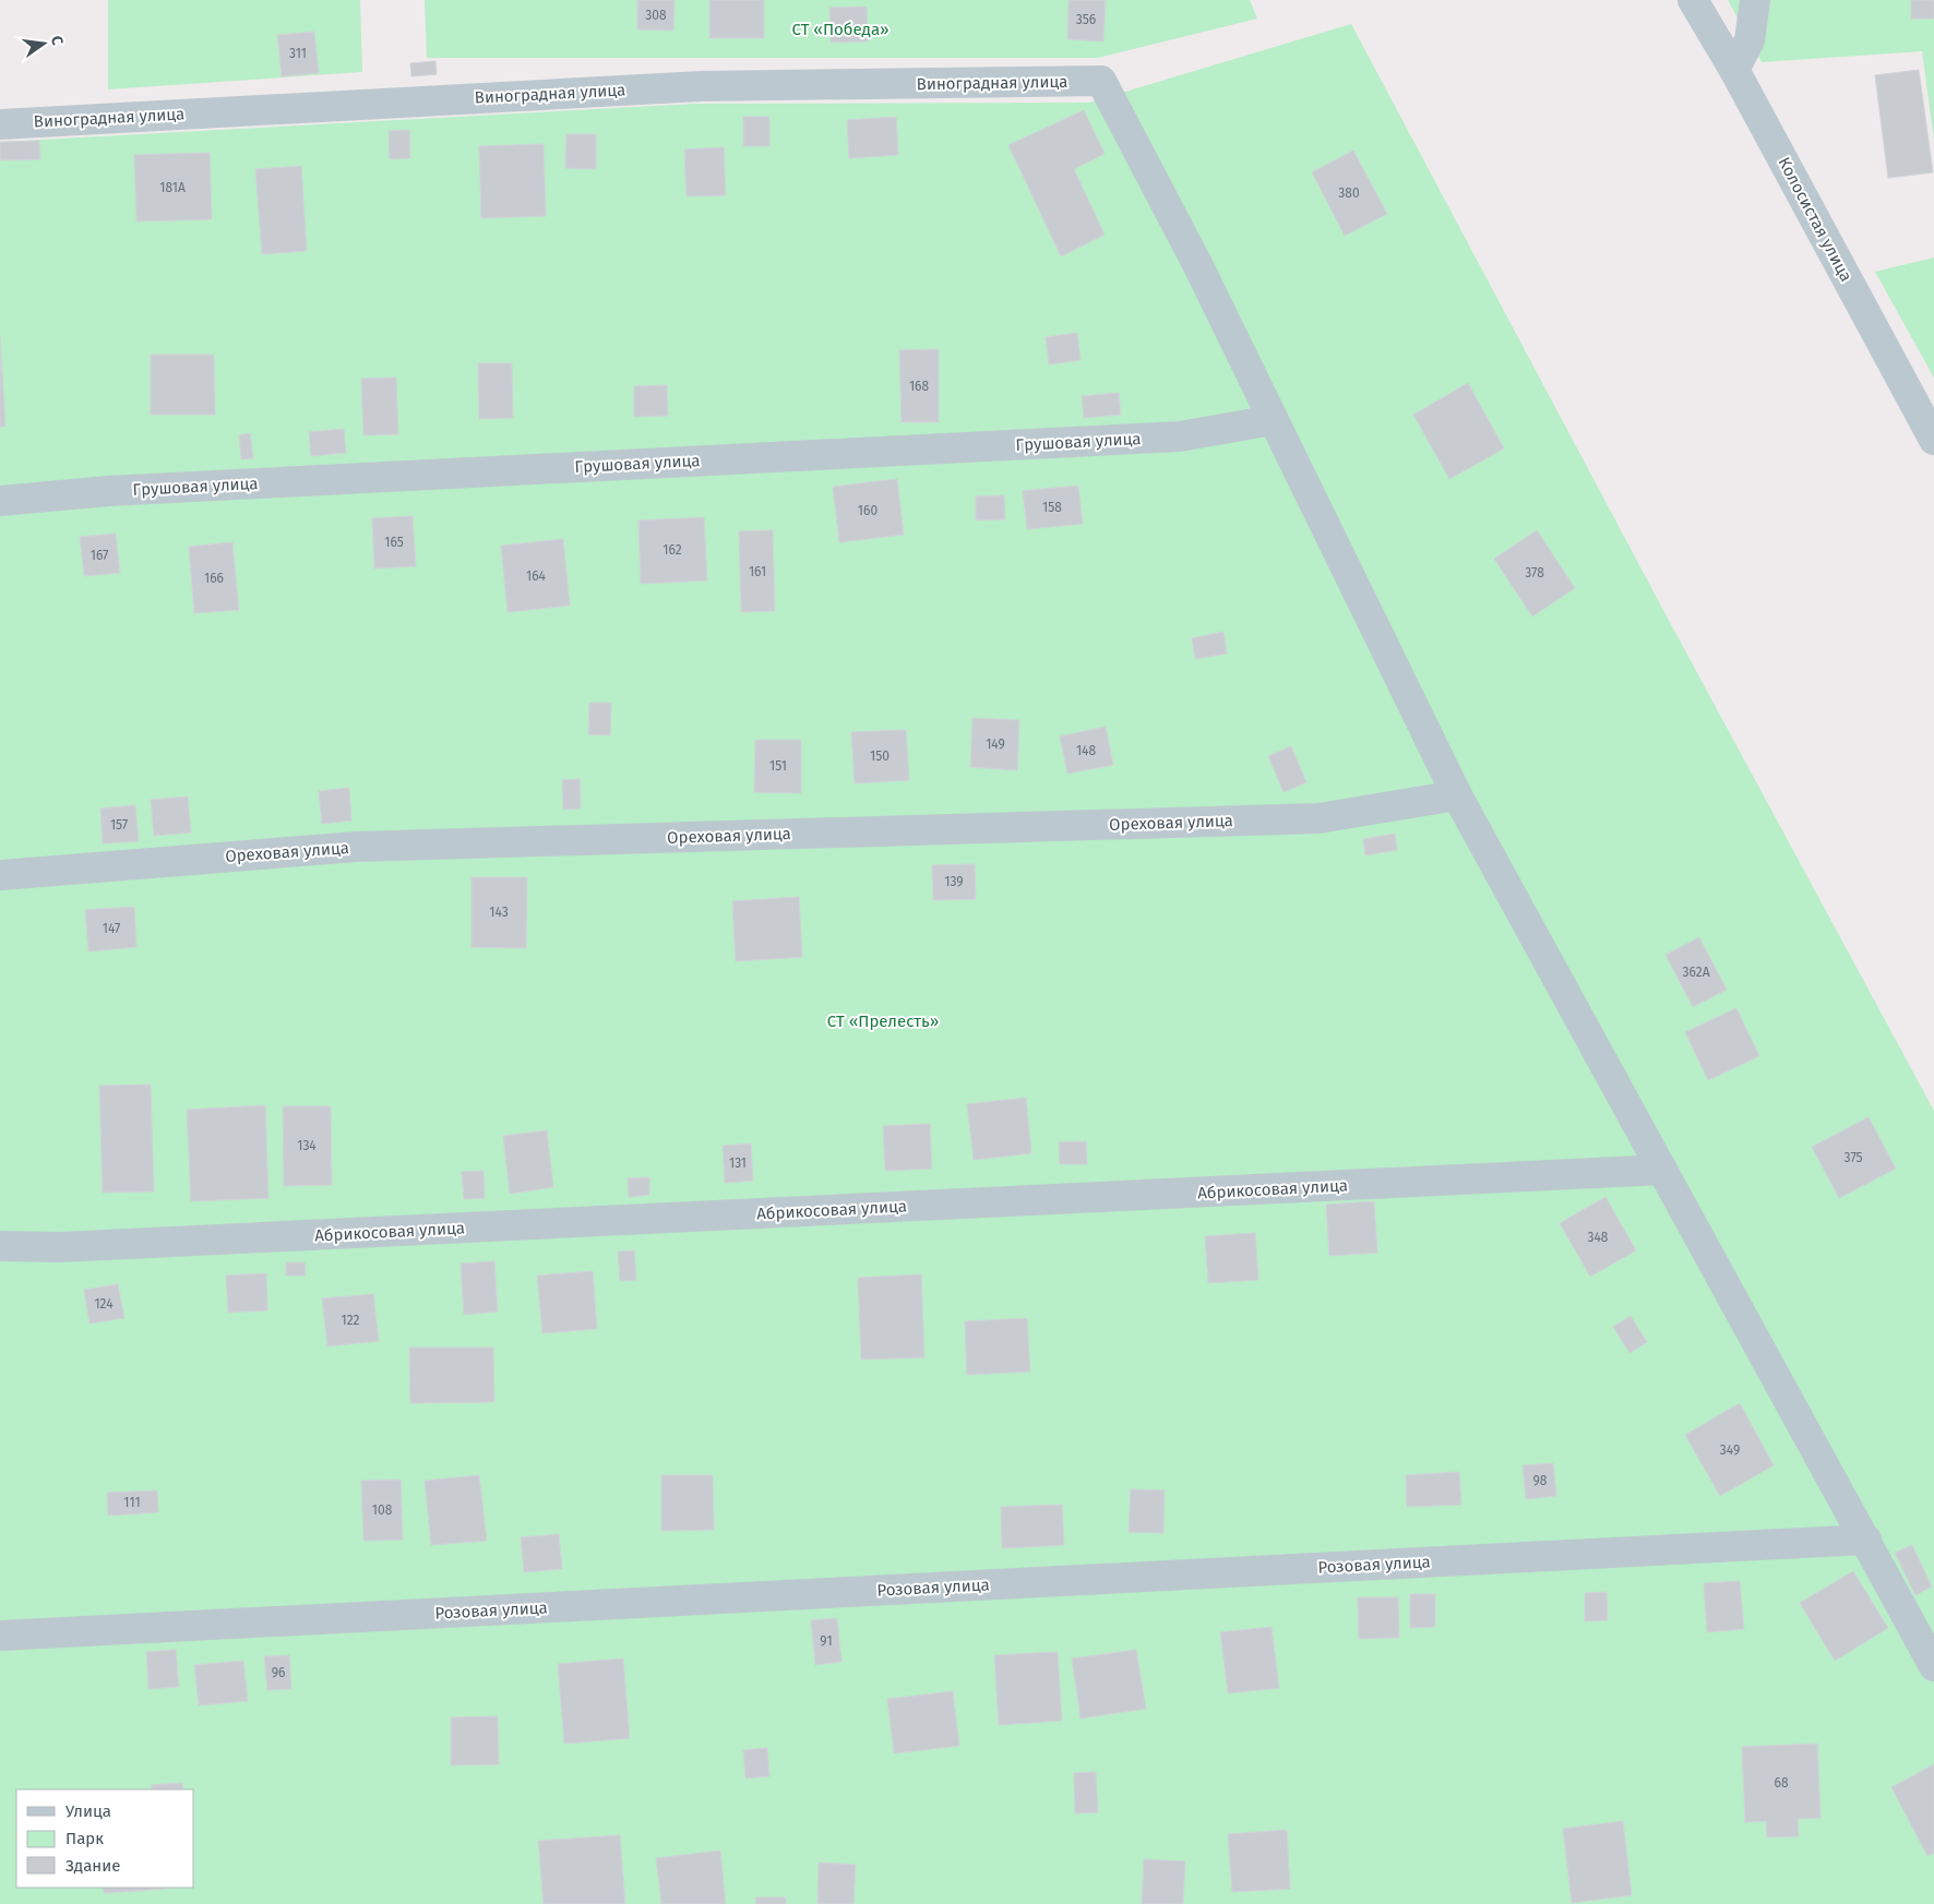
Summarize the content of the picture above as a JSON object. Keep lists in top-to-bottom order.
{
  "streets": {
    "street": [
      "Виноградная улица",
      "Колосистая улица",
      "Грушовая улица",
      "Ореховая улица",
      "Абрикосовая улица",
      "Розовая улица"
    ]
  },
  "crossings": [
    ["Виноградная улица", "Грушовая улица"]
  ],
  "parks": ["СТ «Победа»", "СТ «Прелесть»"],
  "house_numbers": [
    "308",
    "356",
    "311",
    "181А",
    "380",
    "168",
    "158",
    "160",
    "165",
    "162",
    "167",
    "161",
    "378",
    "164",
    "166",
    "149",
    "148",
    "150",
    "151",
    "157",
    "139",
    "143",
    "147",
    "362А",
    "134",
    "375",
    "131",
    "348",
    "124",
    "122",
    "349",
    "98",
    "111",
    "108",
    "91",
    "96",
    "68"
  ],
  "legend": ["Улица", "Парк", "Здание"],
  "north": "right"
}
